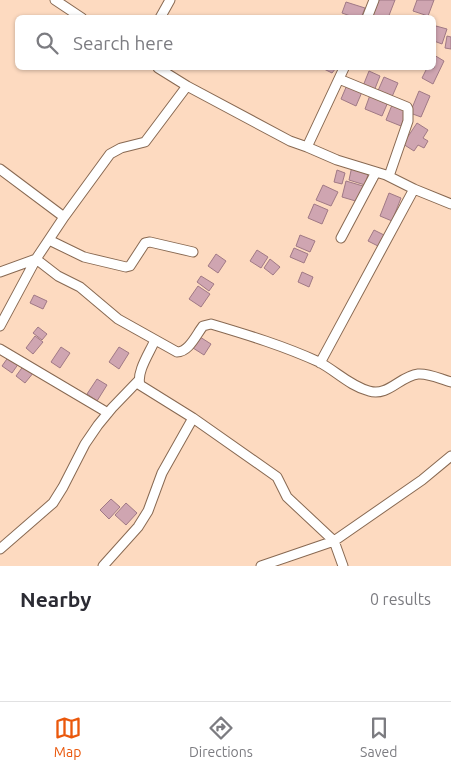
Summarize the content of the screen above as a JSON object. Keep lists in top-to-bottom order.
{
  "page": {
    "search": "Search here",
    "heading": ["Nearby", "0 results"],
    "nav": ["Map", "Directions", "Saved"]
  }
}
